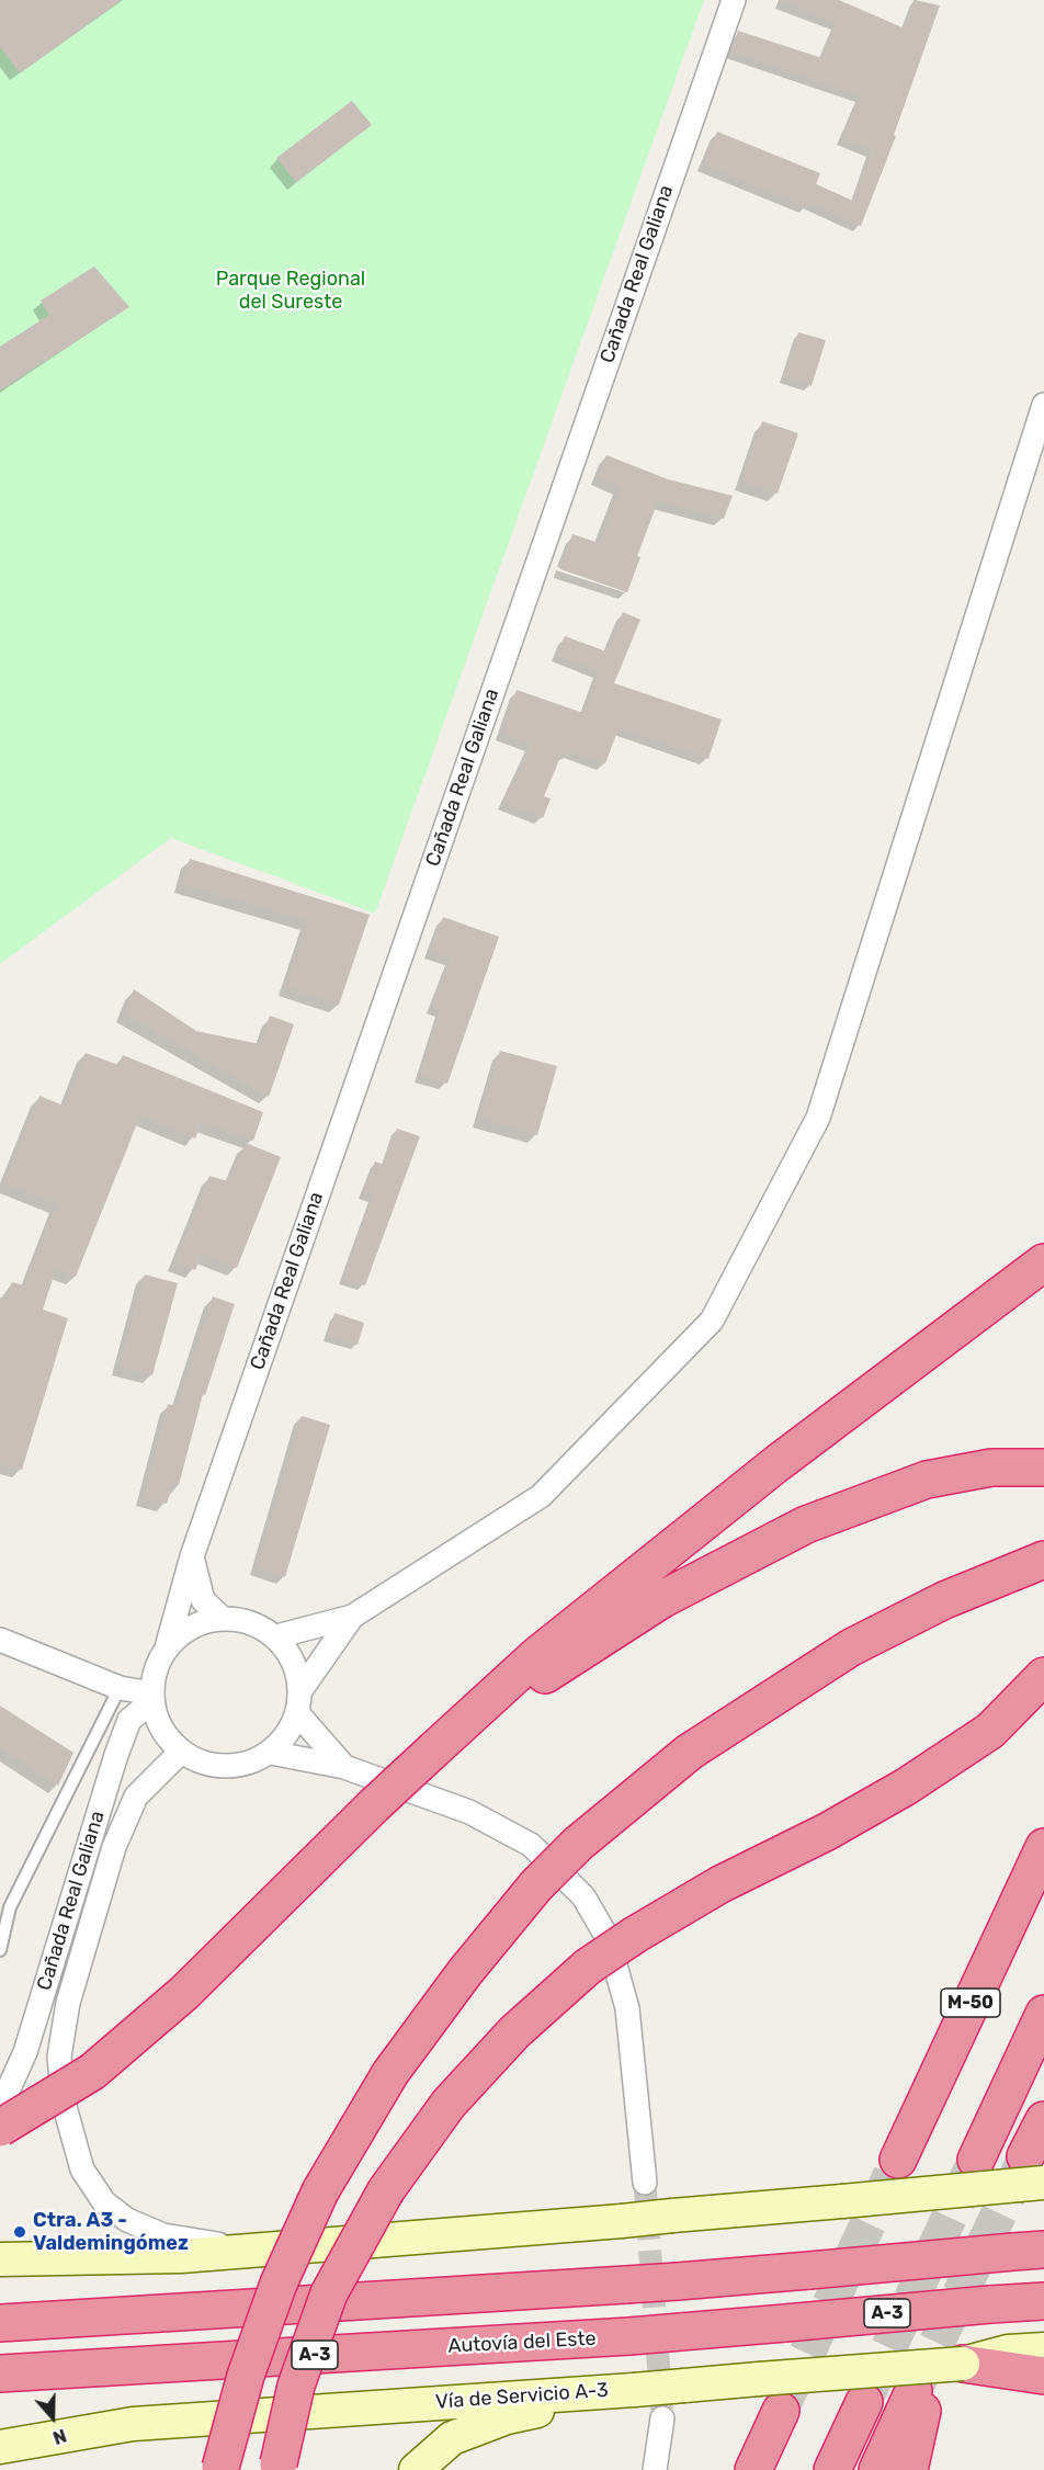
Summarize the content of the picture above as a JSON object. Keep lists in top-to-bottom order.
{
  "streets": {
    "highway": ["M-50", "A-3", "Autovía del Este"],
    "main road": ["Vía de Servicio A-3"],
    "street": ["Cañada Real Galiana"]
  },
  "parks": ["Parque Regional del Sureste"],
  "places": ["Ctra. A3 - Valdemingómez"],
  "north": "bottom"
}
